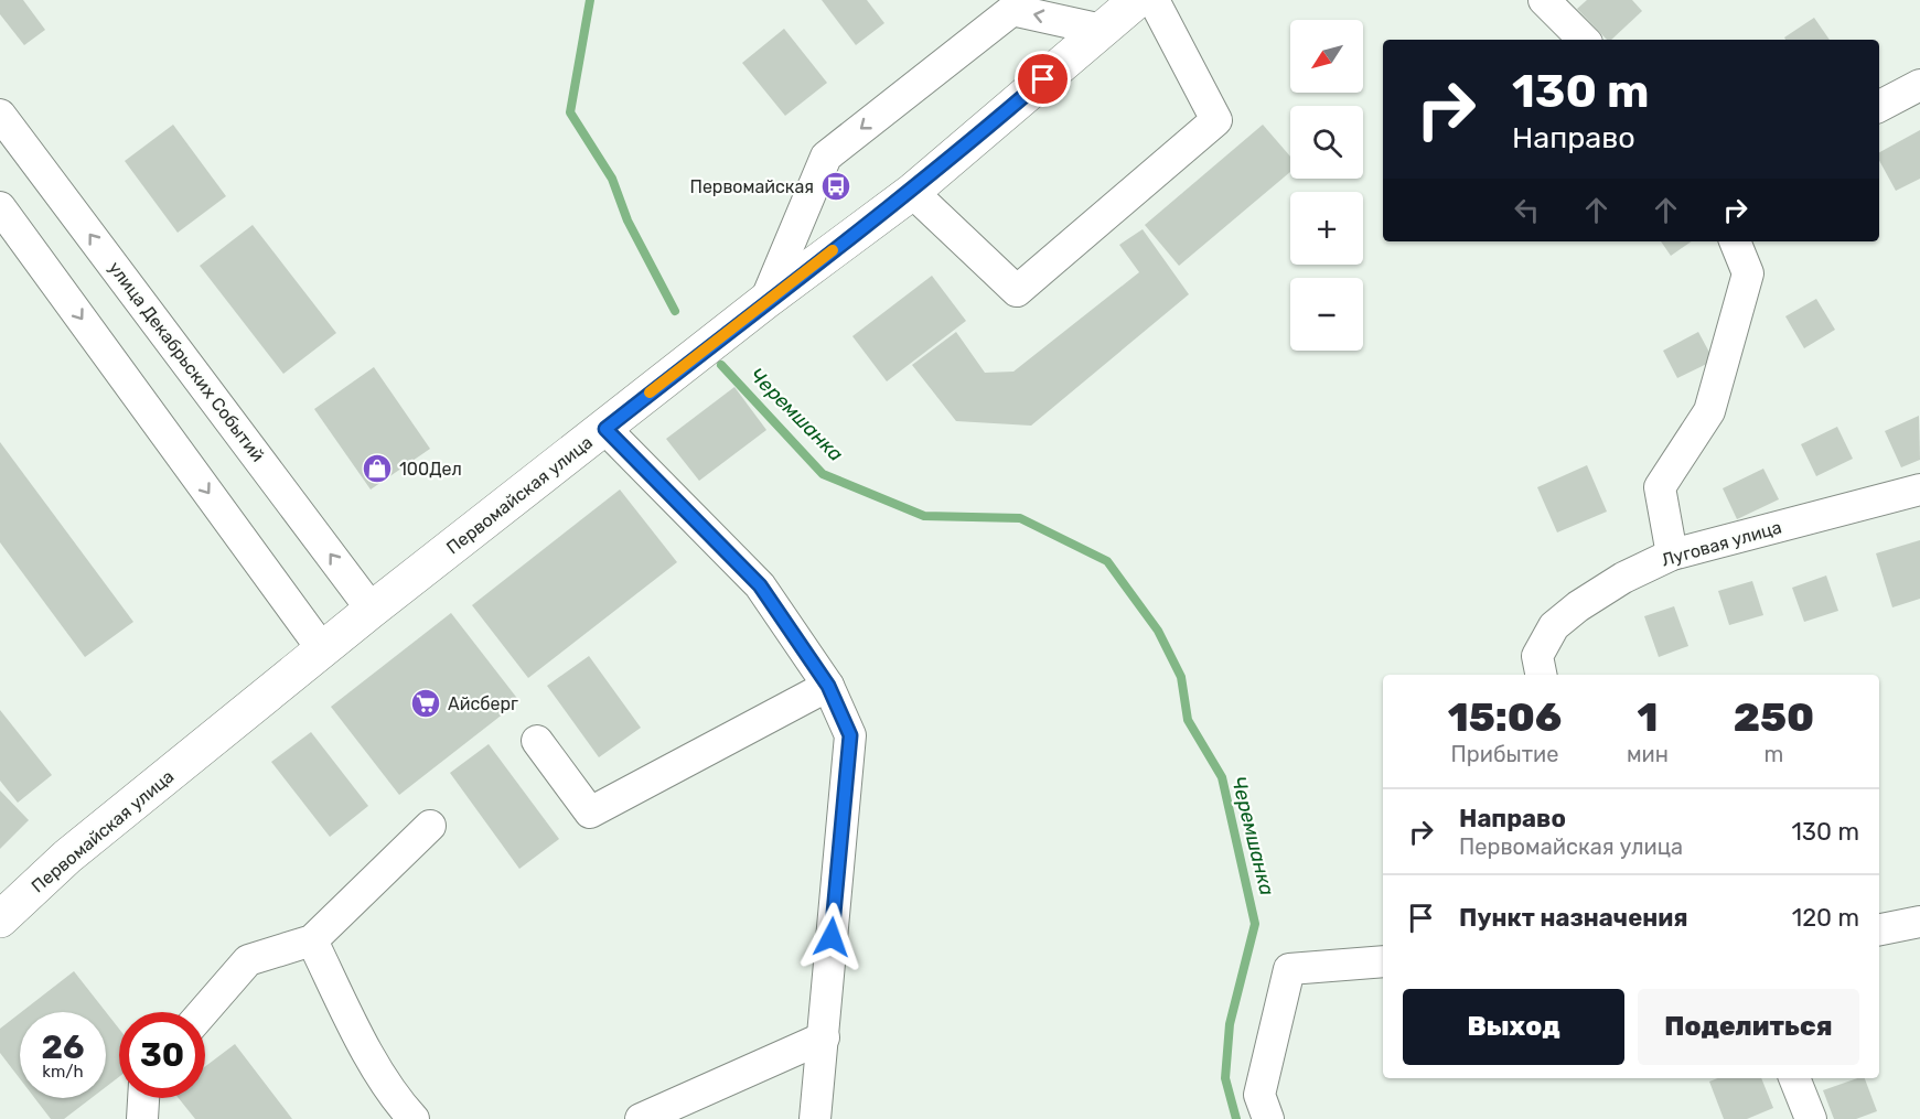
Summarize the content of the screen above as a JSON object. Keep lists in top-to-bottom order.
{
  "streets": {
    "main road": ["Первомайская улица"],
    "street": ["улица Декабрьских Событий", "Луговая улица"]
  },
  "crossings": [
    ["улица Декабрьских Событий", "Первомайская улица"]
  ],
  "water": ["Черемшанка"],
  "places": {
    "bus stop": ["Первомайская"],
    "shop": ["100Дел"],
    "supermarket": ["Айсберг"]
  },
  "north": "bottom left",
  "page": {
    "map_buttons": ["+", "−"],
    "turn": ["130 m", "Направо"],
    "eta": [
      "15:06",
      "Прибытие",
      "1",
      "мин",
      "250",
      "m"
    ],
    "list": [
      {
        "name": "Направо",
        "note": "Первомайская улица",
        "value": "130 m"
      },
      {
        "name": "Пункт назначения",
        "value": "120 m"
      }
    ],
    "buttons": ["Выход", "Поделиться"],
    "speed": "26 km/h",
    "limit": "30"
  }
}
